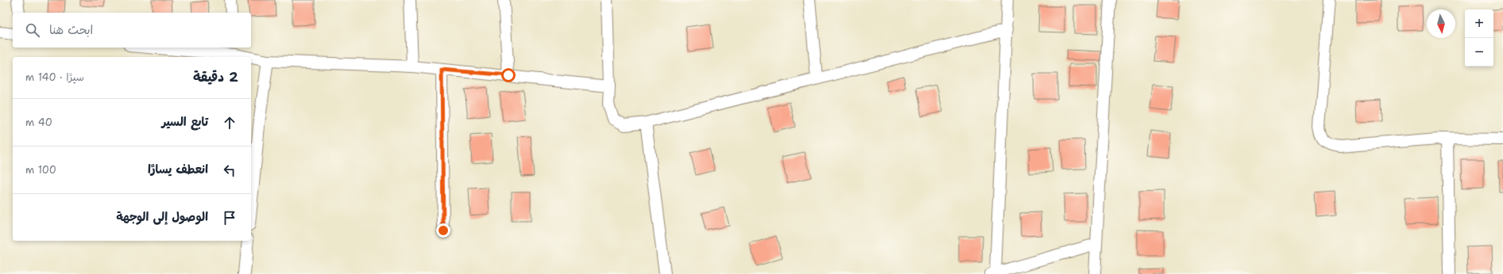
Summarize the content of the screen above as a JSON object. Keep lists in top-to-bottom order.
{
  "north": "bottom",
  "page": {
    "map_buttons": ["+", "−"],
    "search": "ابحث هنا",
    "heading": ["2 دقيقة", "سيرًا · 140 m"],
    "list": [
      ["تابع السير", "40 m"],
      ["انعطف يسارًا", "100 m"],
      "الوصول إلى الوجهة"
    ]
  }
}
